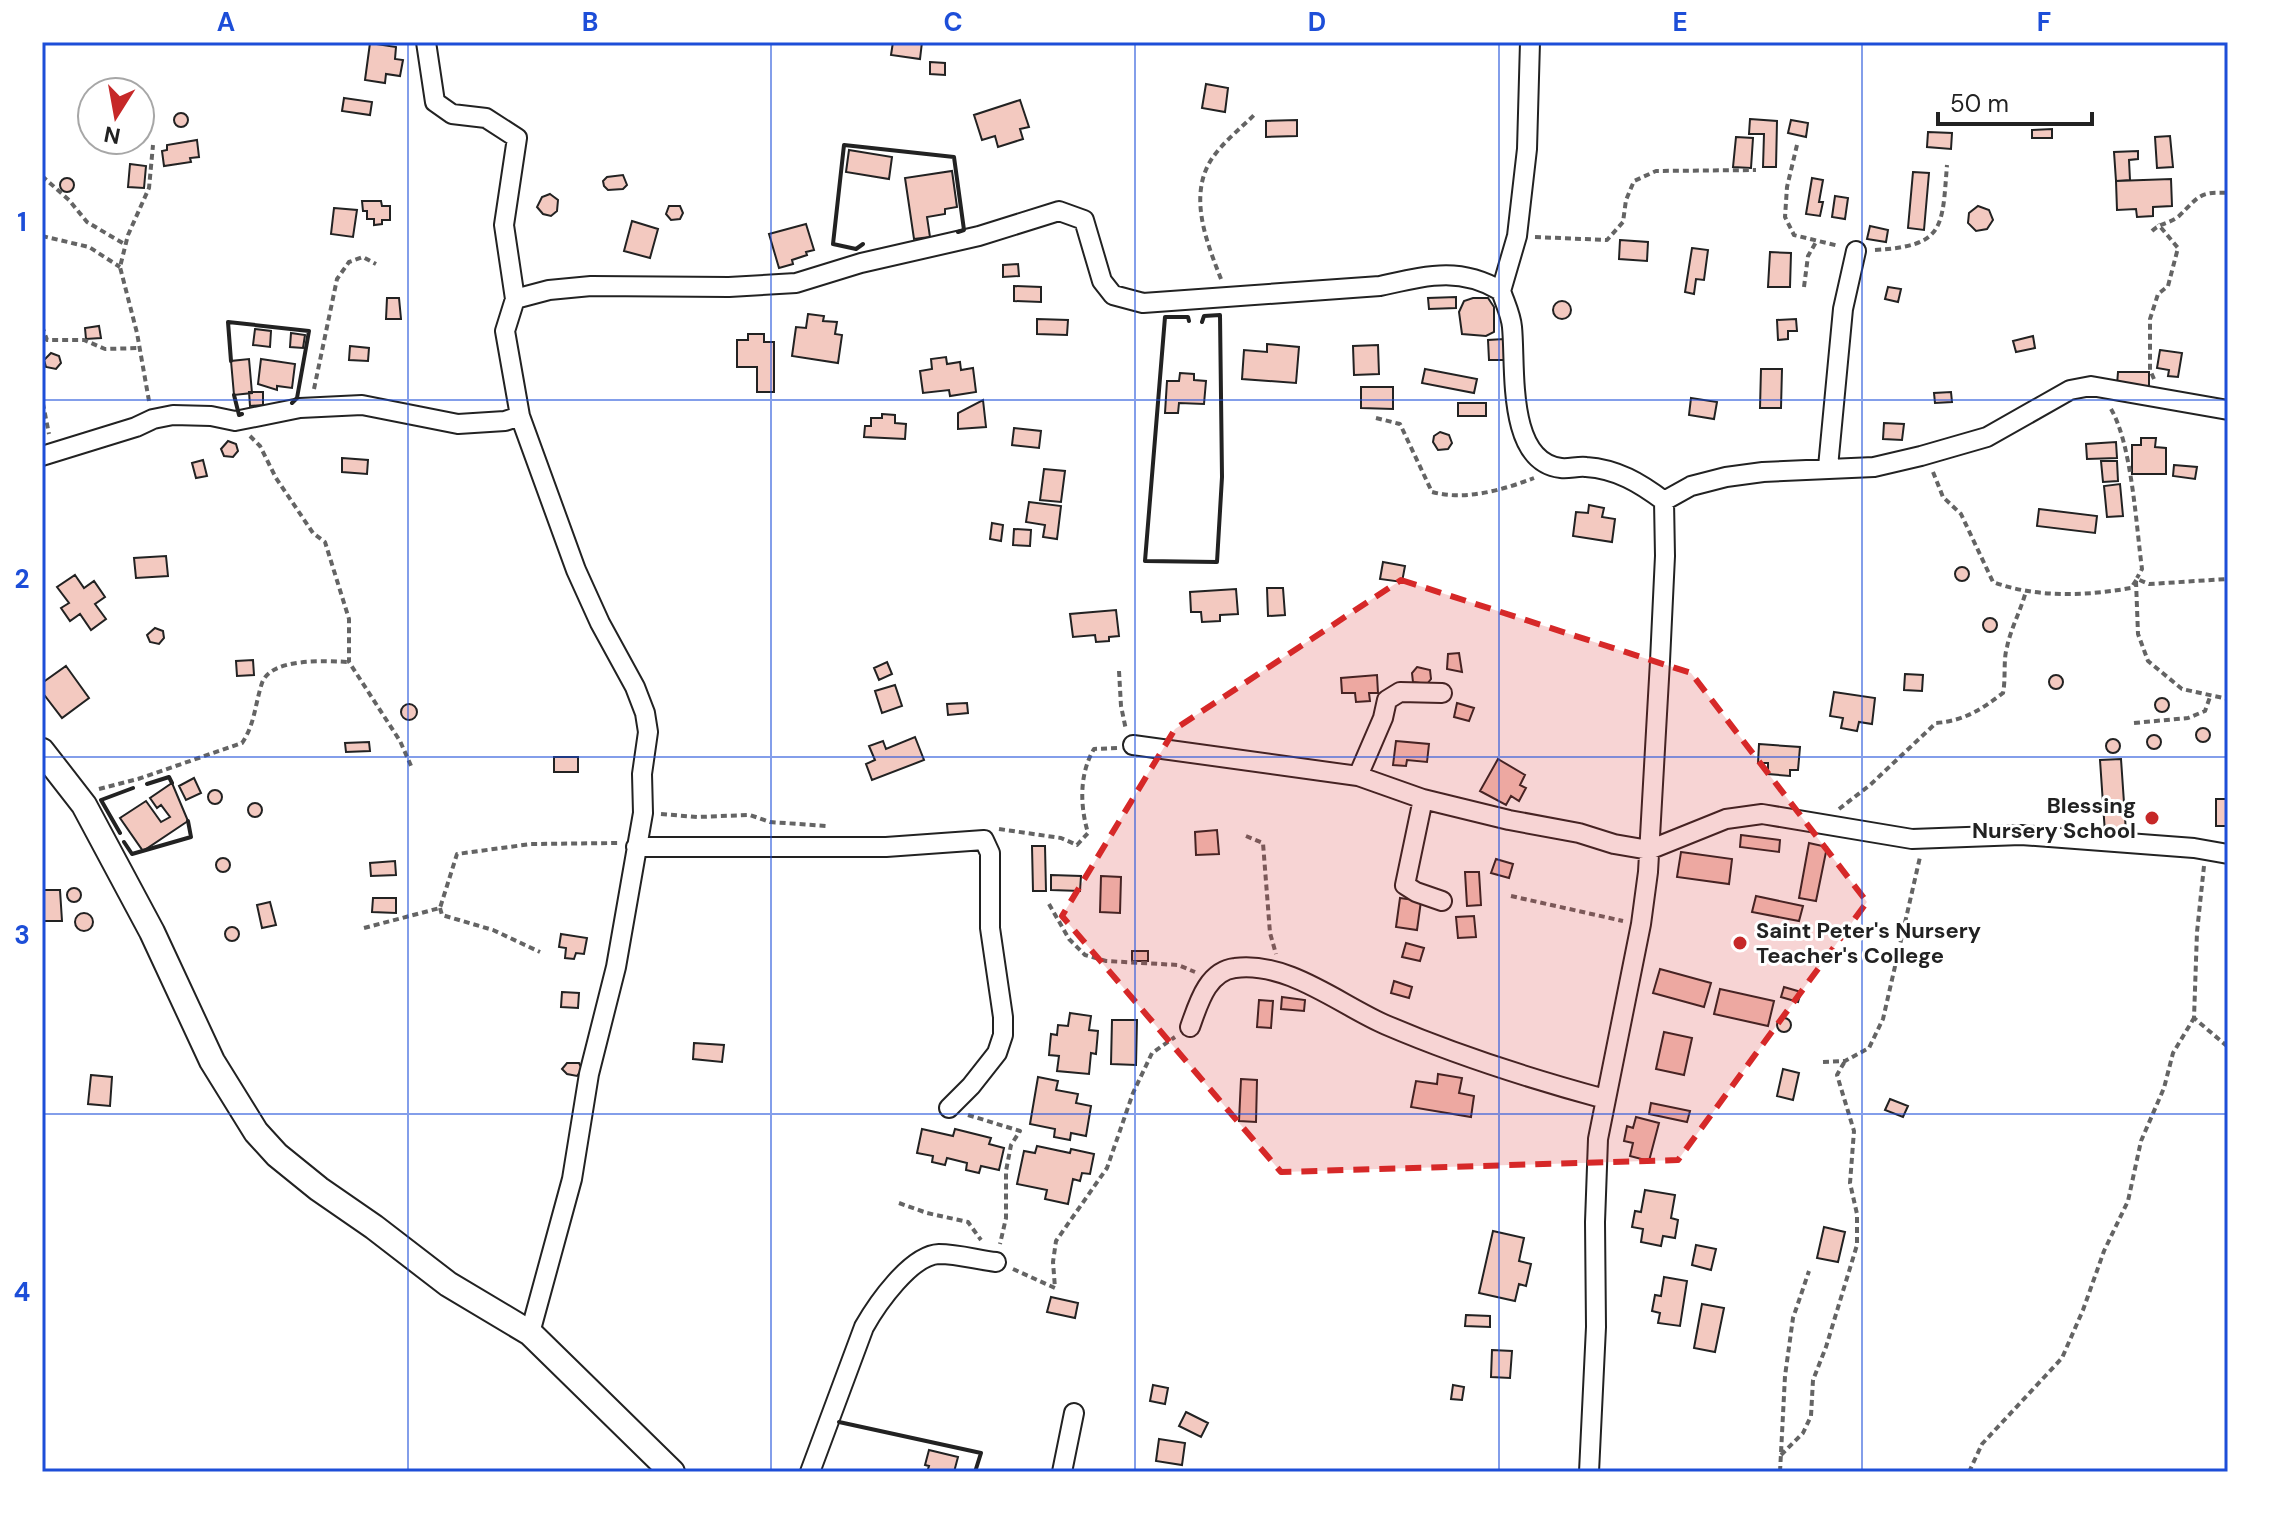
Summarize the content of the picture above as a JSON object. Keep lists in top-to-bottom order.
{
  "places": ["Blessing Nursery School", "Saint Peter's Nursery Teacher's College"],
  "scale_bar": "50 m",
  "north": "bottom",
  "grid": {
    "columns": [
      "A",
      "B",
      "C",
      "D",
      "E",
      "F"
    ],
    "rows": [
      "1",
      "2",
      "3",
      "4"
    ]
  }
}
